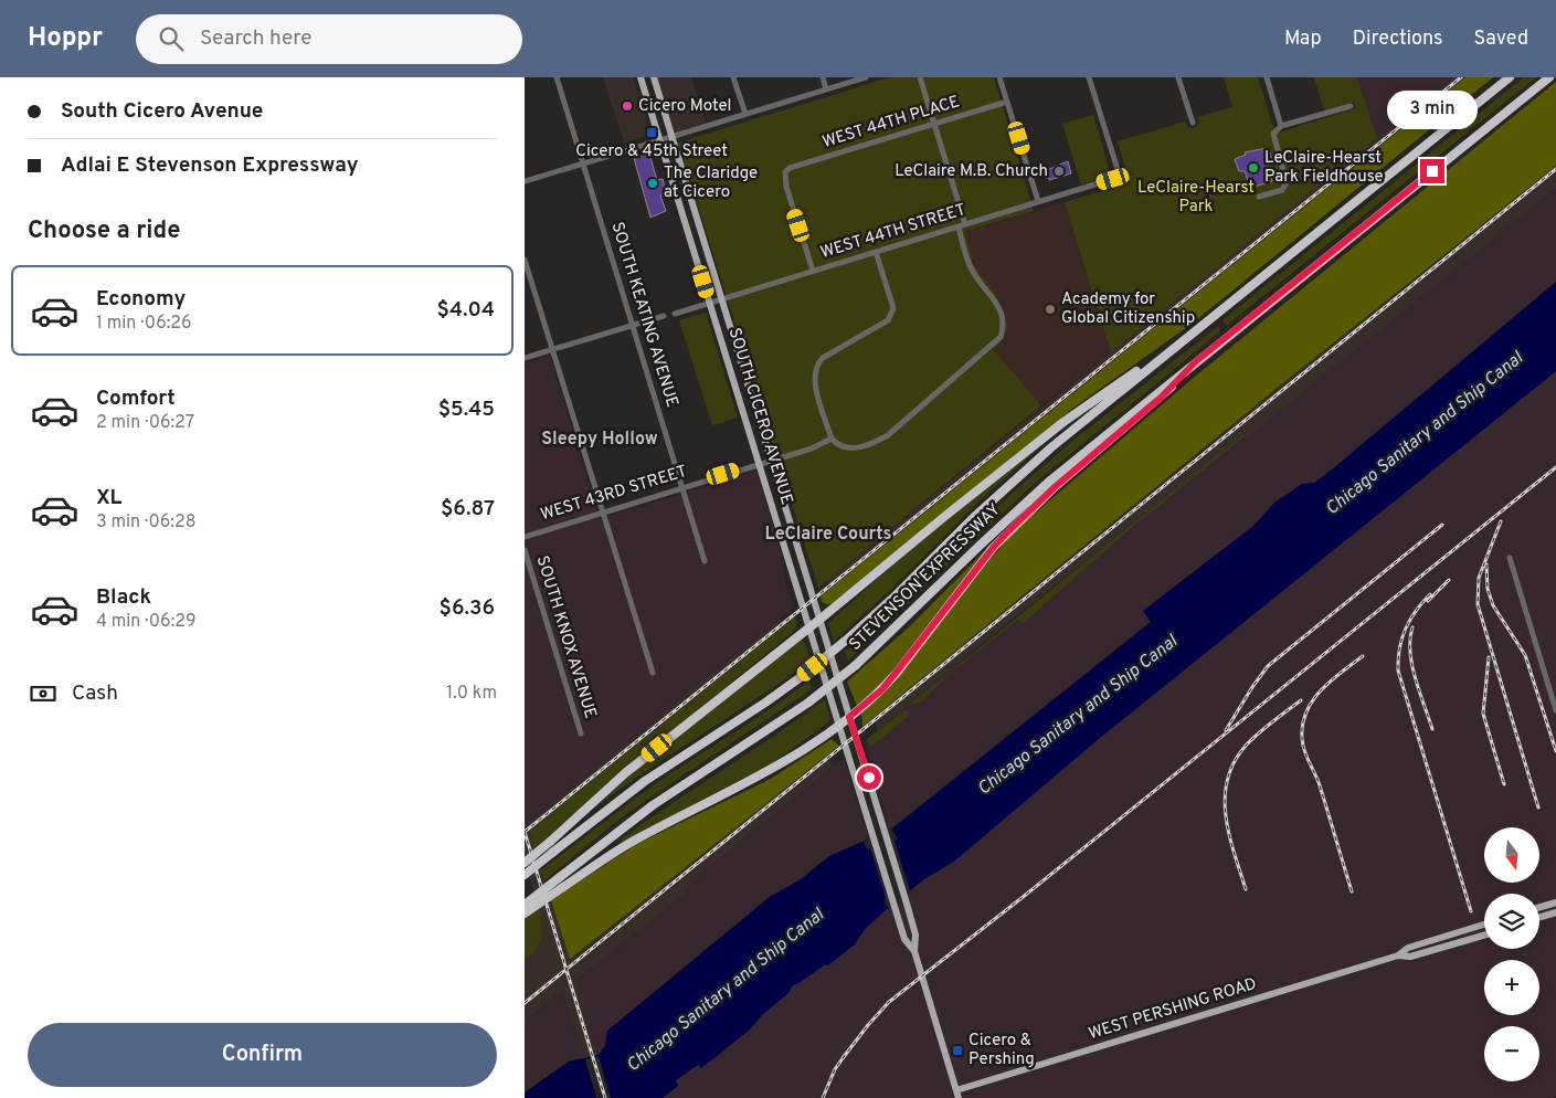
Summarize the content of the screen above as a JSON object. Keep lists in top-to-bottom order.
{
  "streets": {
    "highway": ["STEVENSON EXPRESSWAY"],
    "main road": ["SOUTH CICERO AVENUE", "WEST PERSHING ROAD"],
    "street": [
      "WEST 44TH PLACE",
      "WEST 44TH STREET",
      "SOUTH KEATING AVENUE",
      "WEST 43RD STREET",
      "SOUTH KNOX AVENUE"
    ]
  },
  "crossings": [
    ["WEST 44TH PLACE", "WEST 44TH STREET"],
    ["WEST 44TH STREET", "SOUTH CICERO AVENUE"],
    ["SOUTH KEATING AVENUE", "WEST 43RD STREET"],
    ["SOUTH CICERO AVENUE", "WEST 43RD STREET"],
    ["SOUTH CICERO AVENUE", "WEST PERSHING ROAD"]
  ],
  "districts": ["Sleepy Hollow", "LeClaire Courts"],
  "water": ["Chicago Sanitary and Ship Canal"],
  "parks": ["LeClaire-Hearst Park"],
  "places": {
    "other": [
      "Cicero Motel",
      "LeClaire-Hearst Park Fieldhouse",
      "LeClaire M.B. Church",
      "The Claridge at Cicero",
      "Academy for Global Citizenship"
    ],
    "transit": ["Cicero & 45th Street", "Cicero & Pershing"]
  },
  "north": "bottom",
  "page": {
    "header": "Hoppr",
    "search": "Search here",
    "nav": ["Map", "Directions", "Saved"],
    "banner": ["South Cicero Avenue", "Adlai E Stevenson Expressway"],
    "bubble": "3 min",
    "heading": "Choose a ride",
    "list": [
      {
        "name": "Economy",
        "note": "1 min · 06:26",
        "value": "$4.04"
      },
      {
        "name": "Comfort",
        "note": "2 min · 06:27",
        "value": "$5.45"
      },
      {
        "name": "XL",
        "note": "3 min · 06:28",
        "value": "$6.87"
      },
      {
        "name": "Black",
        "note": "4 min · 06:29",
        "value": "$6.36"
      }
    ],
    "pay": ["Cash", "1.0 km"],
    "map_buttons": ["+", "−"],
    "buttons": "Confirm"
  }
}
